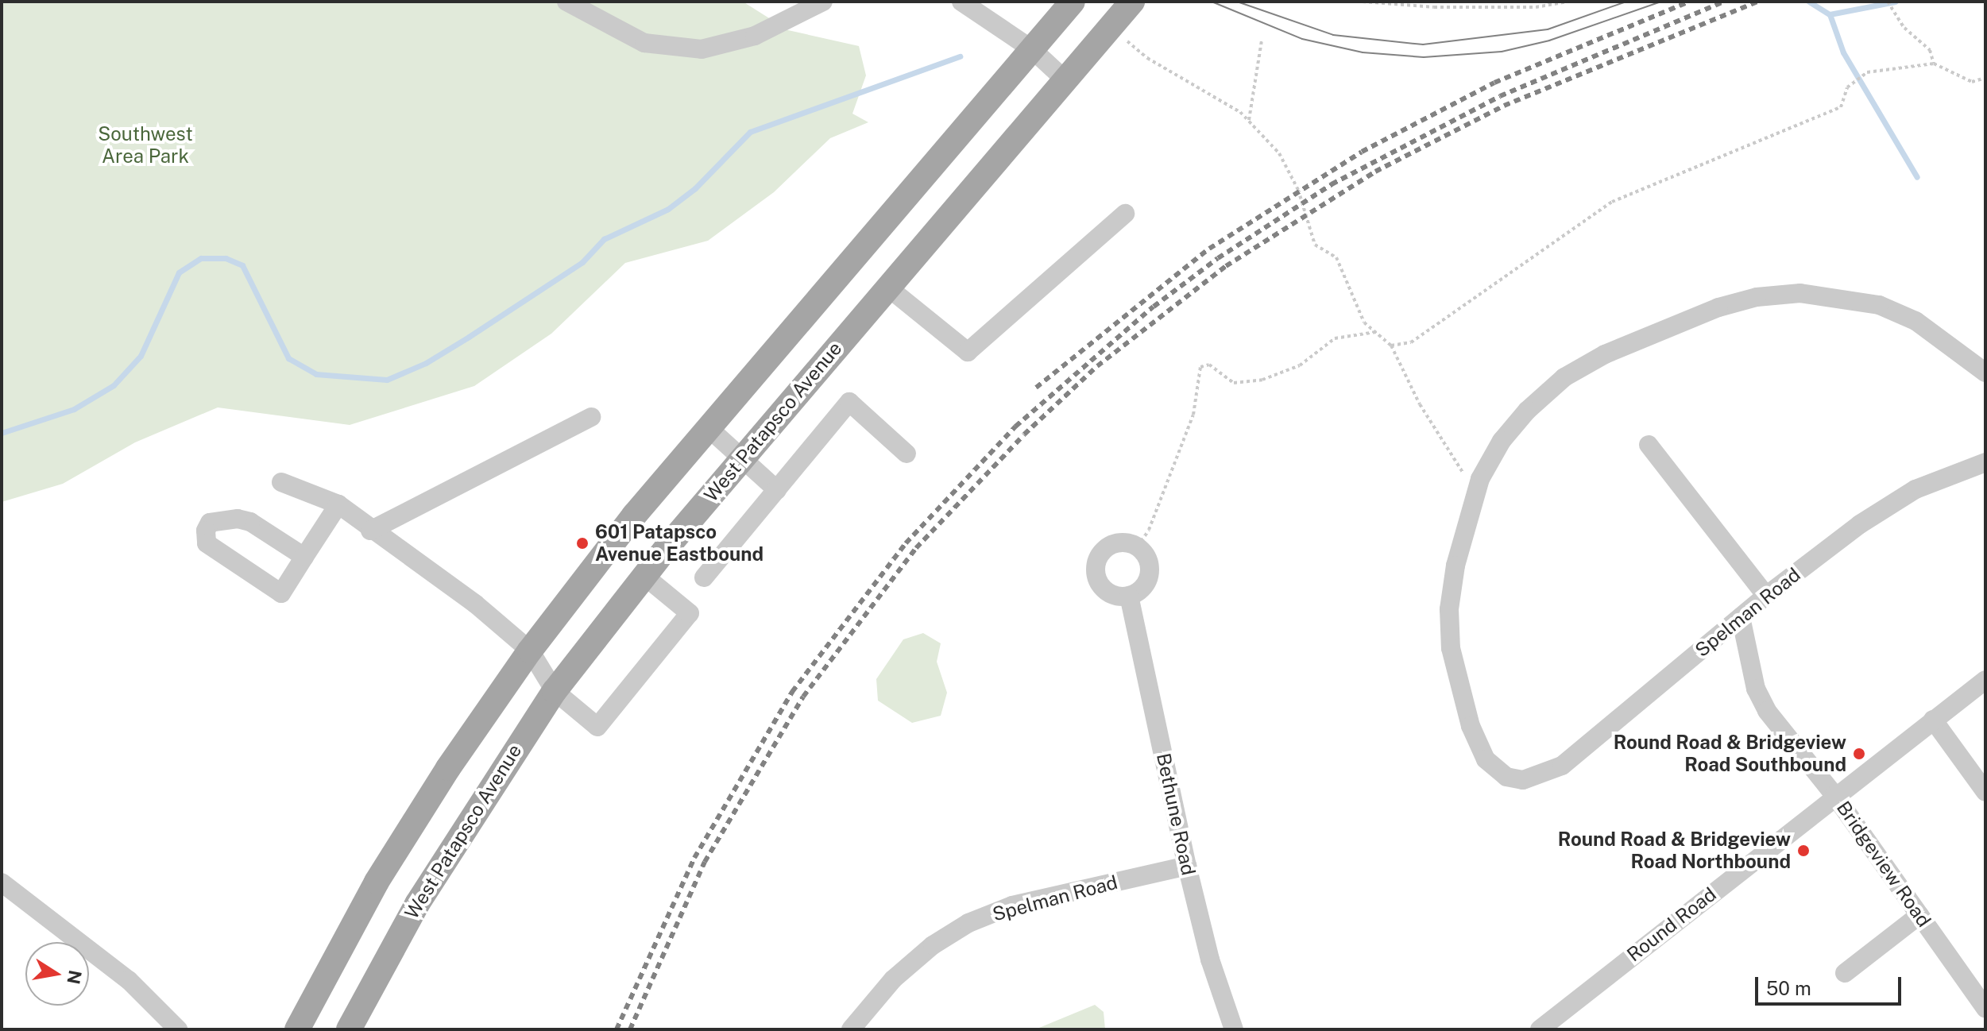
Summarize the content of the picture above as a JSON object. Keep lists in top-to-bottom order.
{
  "streets": {
    "main road": ["West Patapsco Avenue"],
    "street": [
      "Spelman Road",
      "Bethune Road",
      "Bridgeview Road",
      "Round Road"
    ]
  },
  "crossings": [
    ["Spelman Road", "Bethune Road"],
    ["Spelman Road", "Bridgeview Road"],
    ["Bridgeview Road", "Round Road"]
  ],
  "parks": ["Southwest Area Park"],
  "places": ["601 Patapsco Avenue Eastbound", "Round Road & Bridgeview Road Southbound", "Round Road & Bridgeview Road Northbound"],
  "scale_bar": "50 m",
  "north": "right"
}
